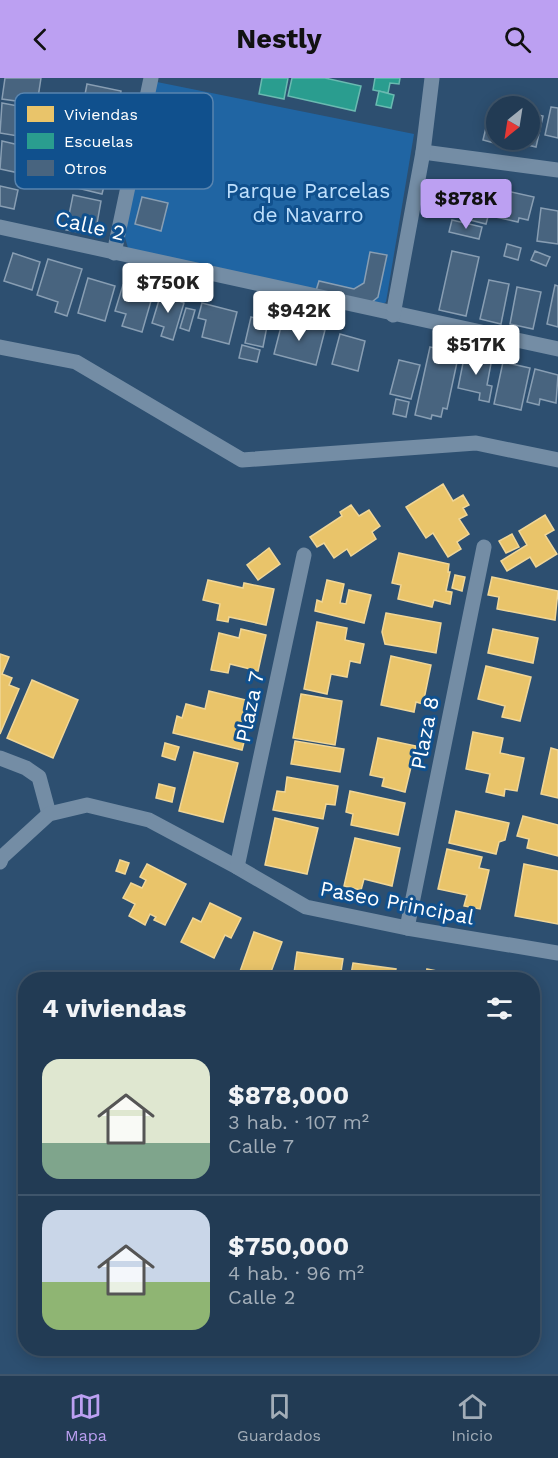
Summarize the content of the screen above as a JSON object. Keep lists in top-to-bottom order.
{
  "streets": {
    "street": [
      "Calle 2",
      "Plaza 7",
      "Plaza 8",
      "Paseo Principal"
    ]
  },
  "crossings": [
    ["Plaza 7", "Paseo Principal"],
    ["Plaza 8", "Paseo Principal"]
  ],
  "parks": ["Parque Parcelas de Navarro"],
  "legend": ["Viviendas", "Escuelas", "Otros"],
  "north": "bottom left",
  "page": {
    "header": "Nestly",
    "price": [
      "$878K",
      "$750K",
      "$942K",
      "$517K"
    ],
    "heading": "4 viviendas",
    "list": [
      {
        "name": "$878,000",
        "note": "3 hab. · 107 m² · Calle 7"
      },
      {
        "name": "$750,000",
        "note": "4 hab. · 96 m² · Calle 2"
      }
    ],
    "tabs": ["Mapa", "Guardados", "Inicio"]
  }
}
